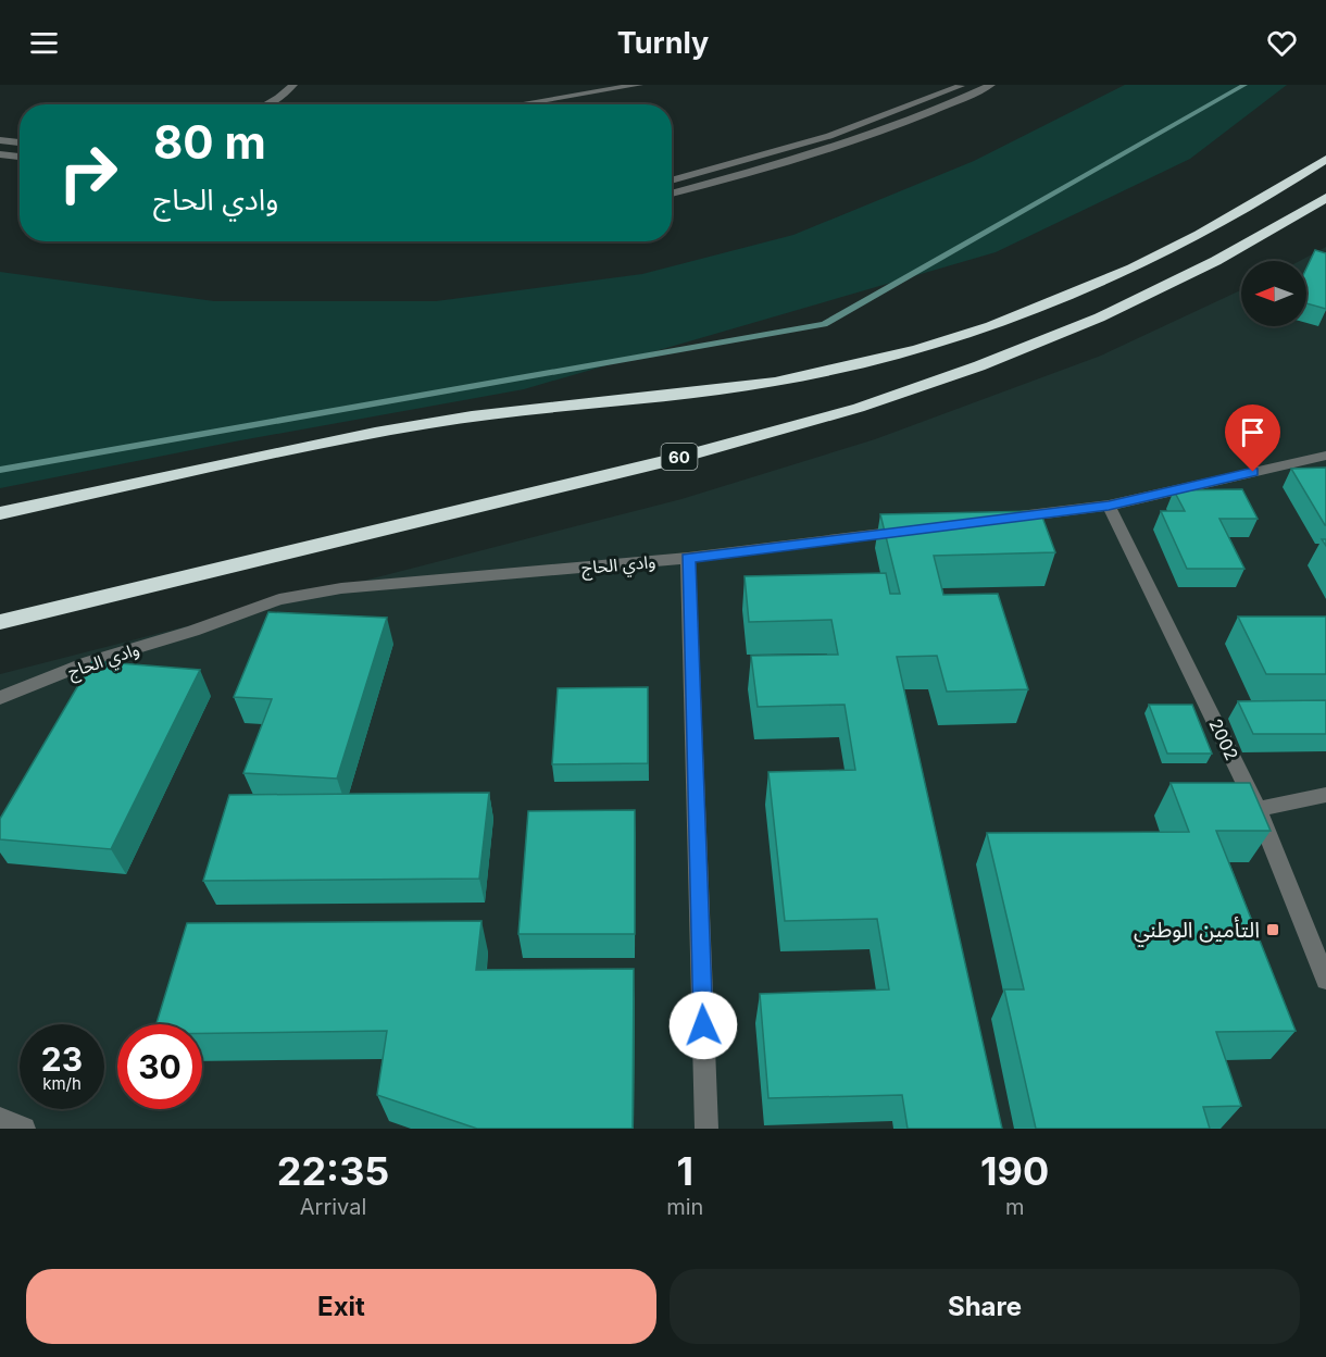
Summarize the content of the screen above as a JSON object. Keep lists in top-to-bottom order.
{
  "streets": {
    "highway": ["60"],
    "street": ["وادي الحاج", "2002"]
  },
  "places": {
    "transit": ["التأمين الوطني"]
  },
  "north": "left",
  "page": {
    "header": "Turnly",
    "turn": ["80 m", "وادي الحاج"],
    "speed": "23 km/h",
    "limit": "30",
    "eta": [
      "22:35",
      "Arrival",
      "1",
      "min",
      "190",
      "m"
    ],
    "buttons": ["Exit", "Share"]
  }
}
